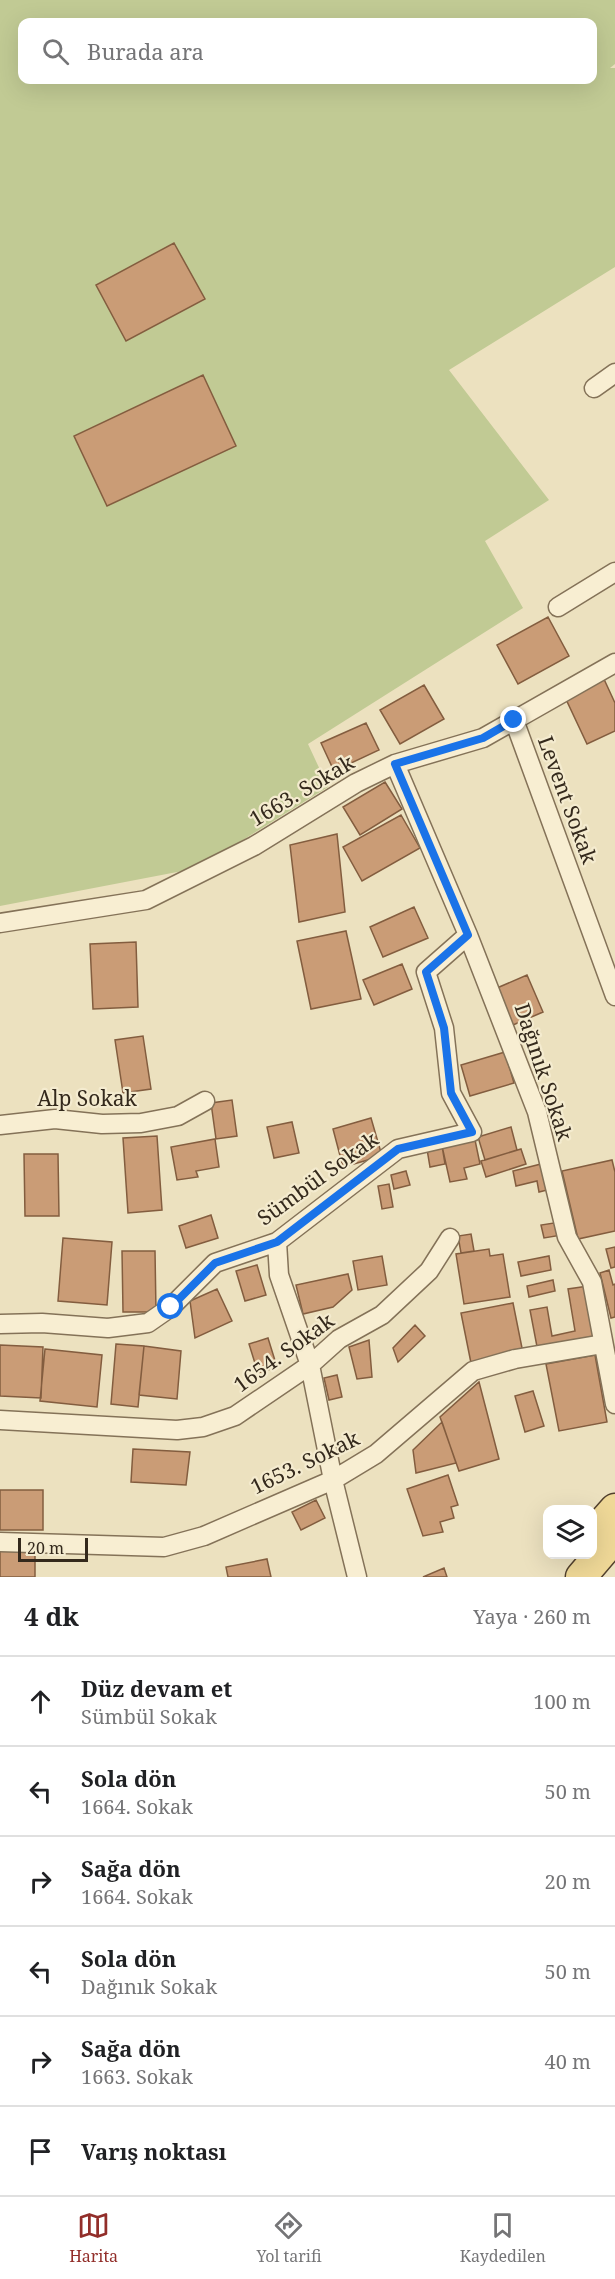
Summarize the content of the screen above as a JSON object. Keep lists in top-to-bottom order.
{
  "streets": {
    "street": [
      "1663. Sokak",
      "Levent Sokak",
      "Dağınık Sokak",
      "Alp Sokak",
      "Sümbül Sokak",
      "1654. Sokak",
      "1653. Sokak"
    ]
  },
  "crossings": [
    ["1663. Sokak", "Levent Sokak"],
    ["1663. Sokak", "Dağınık Sokak"],
    ["Dağınık Sokak", "Sümbül Sokak"],
    ["Dağınık Sokak", "1653. Sokak"]
  ],
  "scale_bar": "20 m",
  "page": {
    "search": "Burada ara",
    "scale": "20 m",
    "heading": ["4 dk", "Yaya · 260 m"],
    "list": [
      ["Düz devam et", "Sümbül Sokak", "100 m"],
      ["Sola dön", "1664. Sokak", "50 m"],
      ["Sağa dön", "1664. Sokak", "20 m"],
      ["Sola dön", "Dağınık Sokak", "50 m"],
      ["Sağa dön", "1663. Sokak", "40 m"],
      "Varış noktası"
    ],
    "nav": ["Harita", "Yol tarifi", "Kaydedilen"]
  }
}
